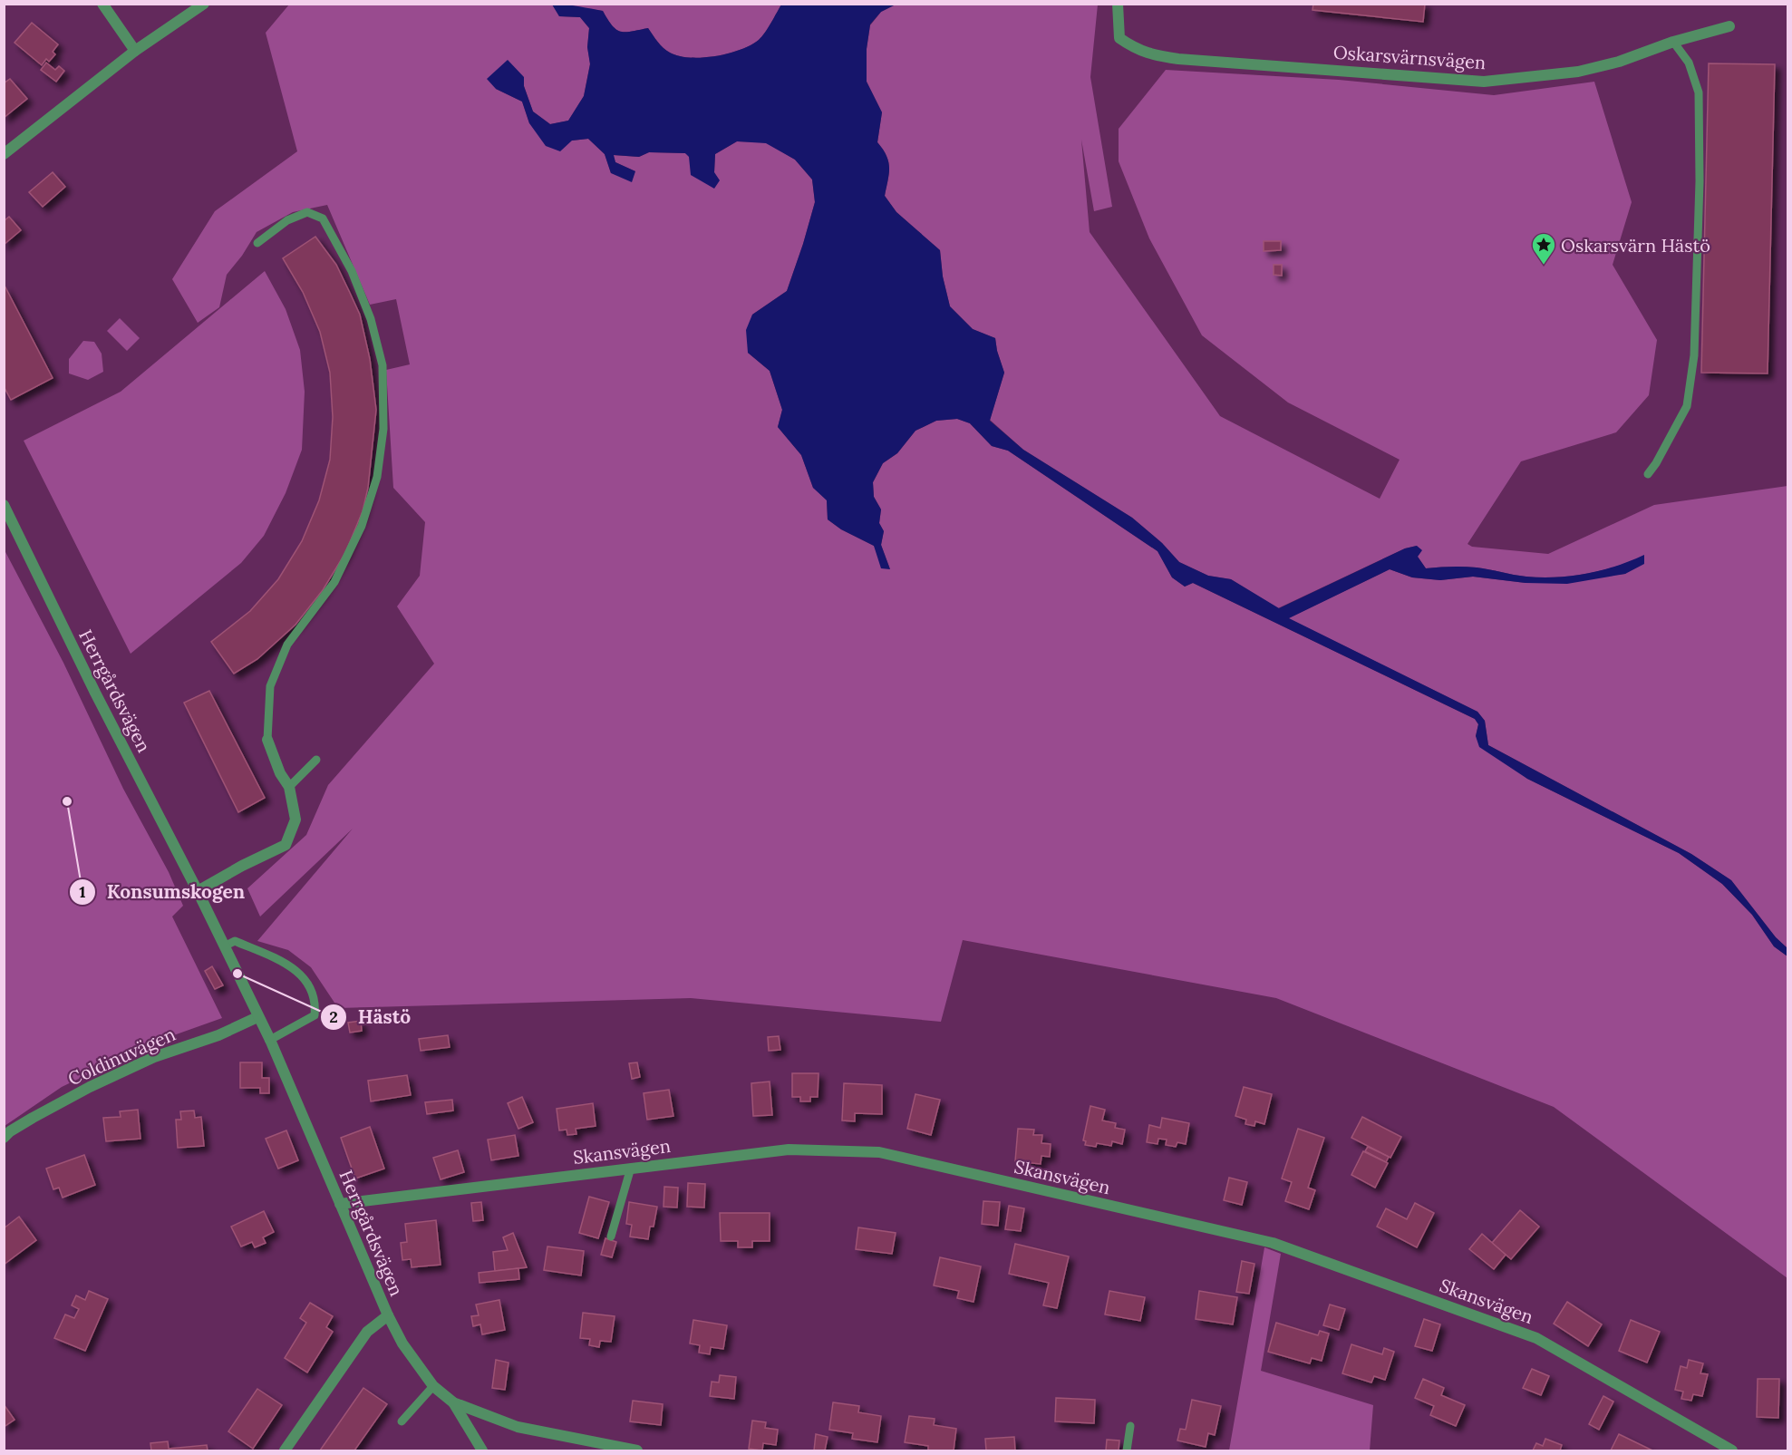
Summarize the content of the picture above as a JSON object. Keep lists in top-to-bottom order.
{
  "streets": {
    "street": [
      "Oskarsvärnsvägen",
      "Herrgårdsvägen",
      "Coldinuvägen",
      "Skansvägen"
    ]
  },
  "crossings": [
    ["Herrgårdsvägen", "Coldinuvägen"],
    ["Herrgårdsvägen", "Skansvägen"]
  ],
  "places": {
    "place": ["Oskarsvärn Hästö"],
    "other": ["Konsumskogen", "Hästö"]
  }
}
